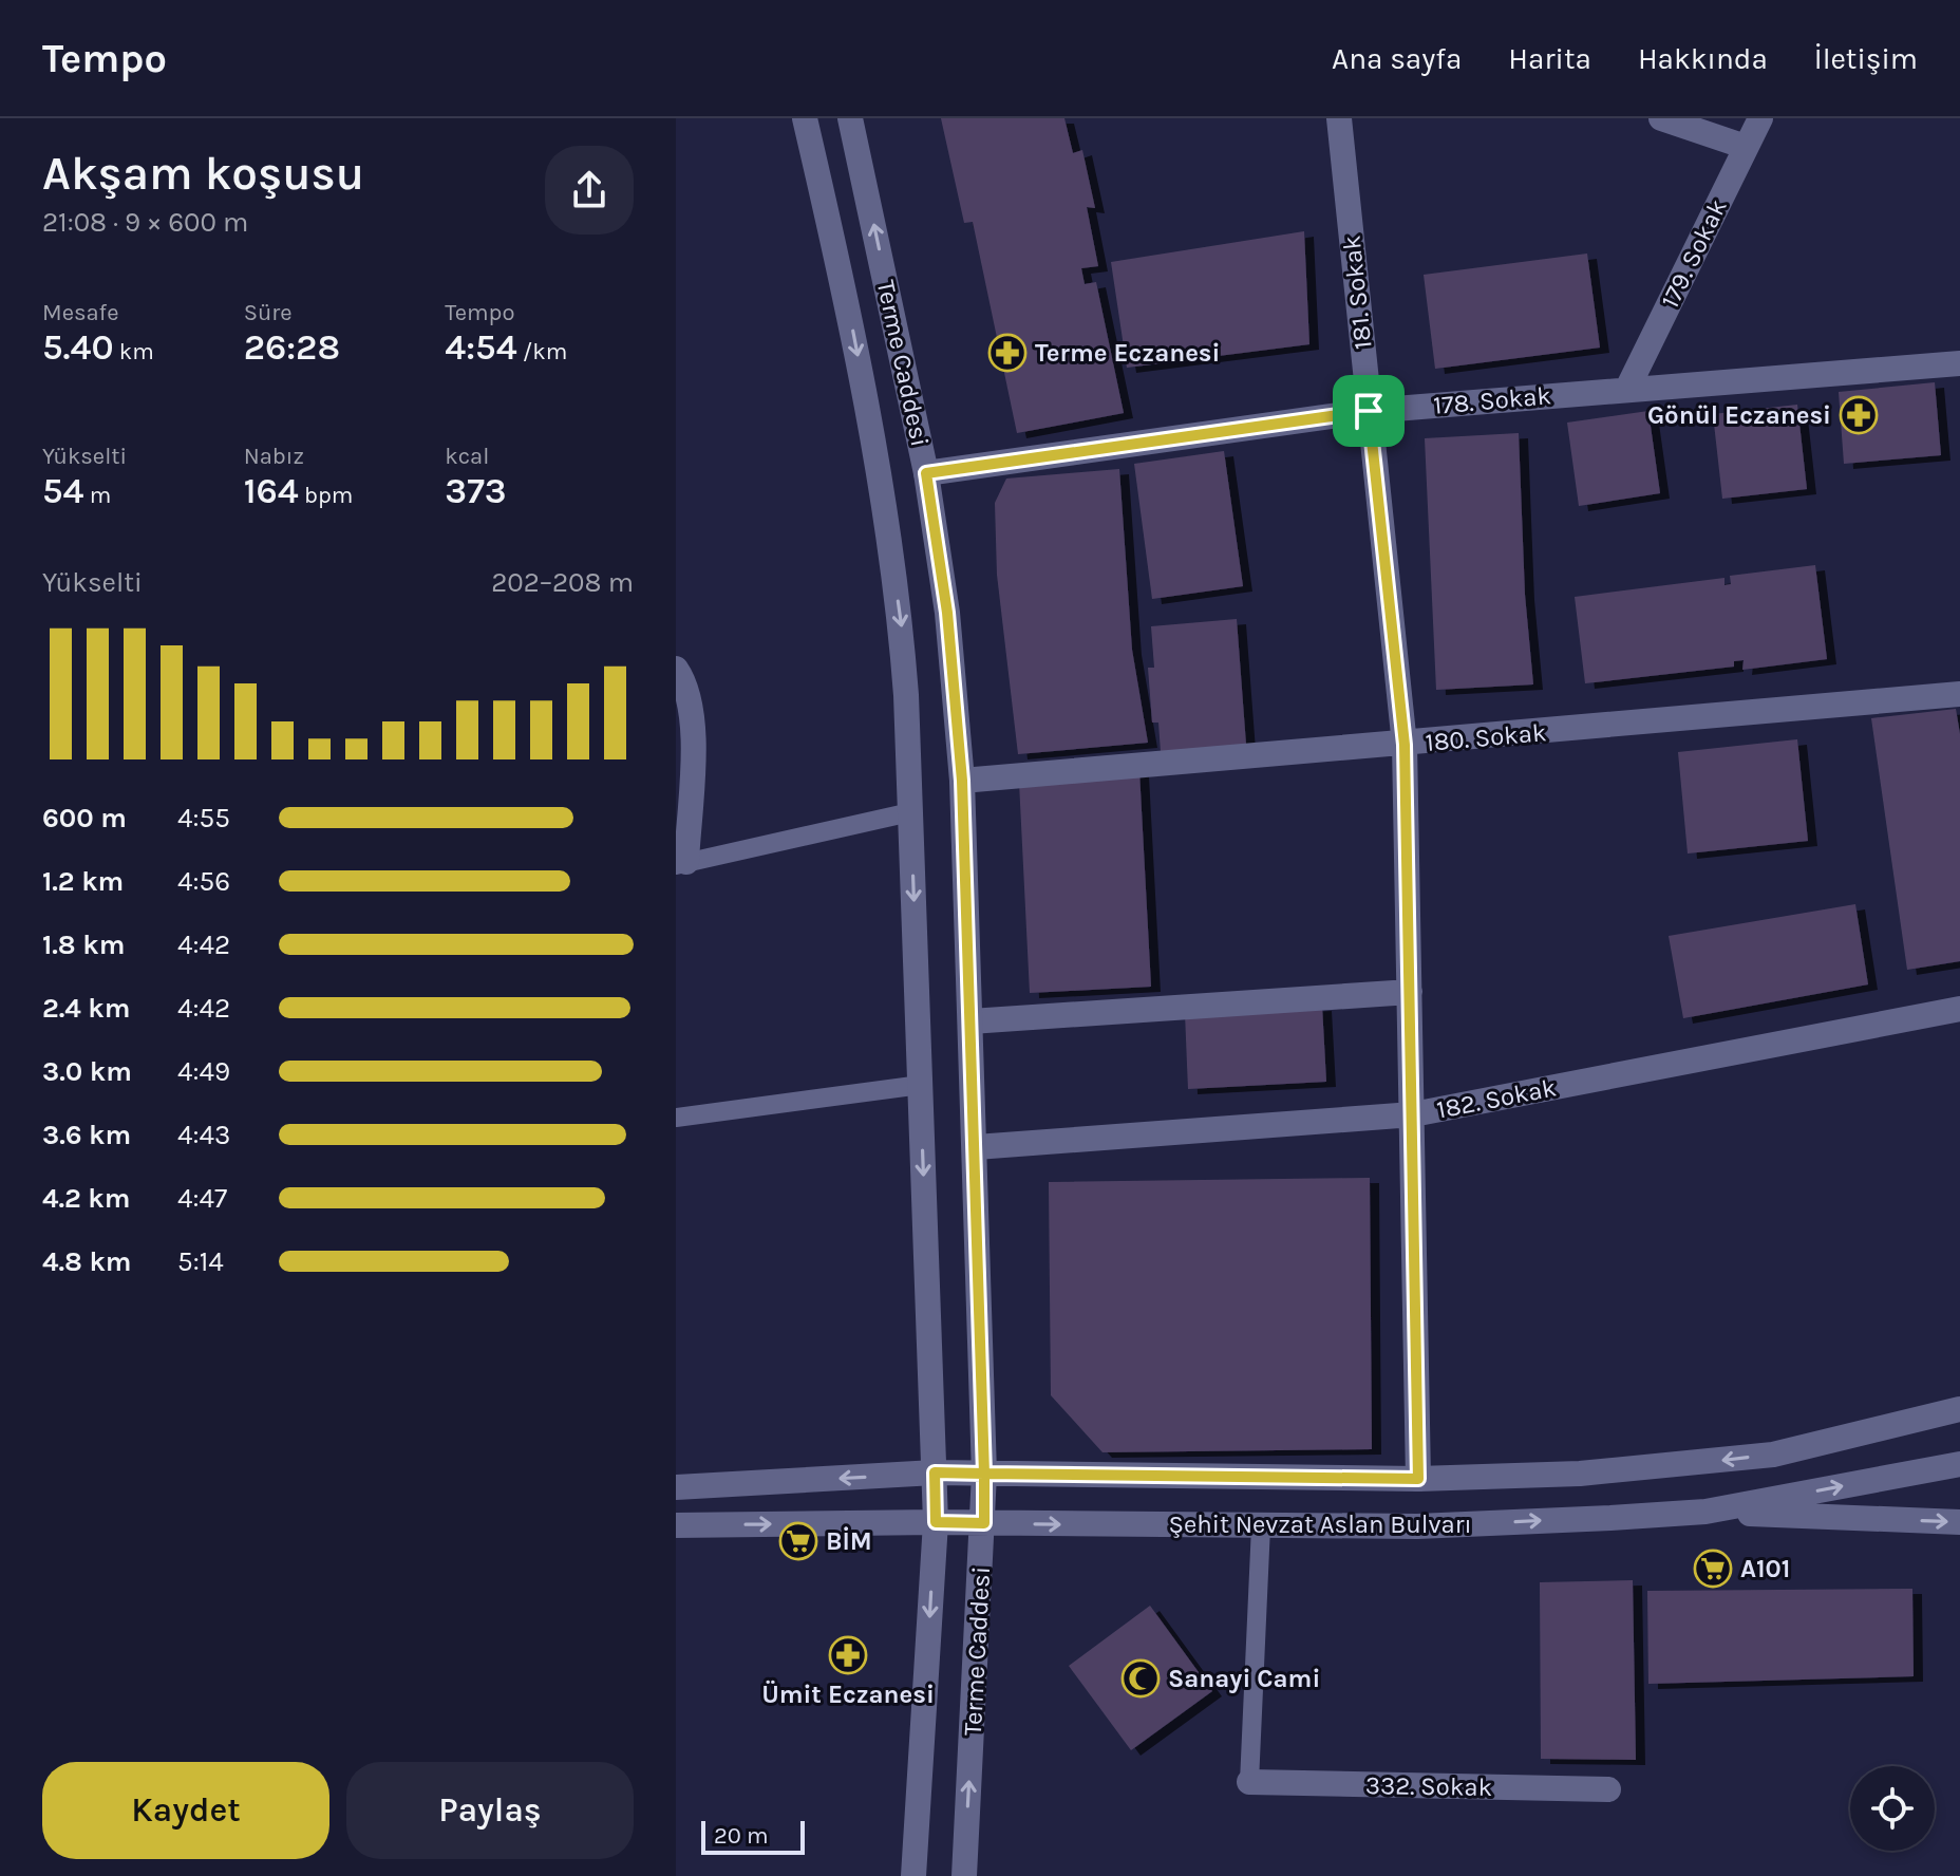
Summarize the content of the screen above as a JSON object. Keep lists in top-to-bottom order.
{
  "streets": {
    "main road": [
      "179. Sokak",
      "181. Sokak",
      "Terme Caddesi",
      "178. Sokak",
      "180. Sokak",
      "182. Sokak",
      "Şehit Nevzat Aslan Bulvarı",
      "332. Sokak"
    ]
  },
  "crossings": [
    ["179. Sokak", "178. Sokak"],
    ["181. Sokak", "178. Sokak"],
    ["181. Sokak", "180. Sokak"],
    ["181. Sokak", "182. Sokak"],
    ["181. Sokak", "Şehit Nevzat Aslan Bulvarı"],
    ["Terme Caddesi", "178. Sokak"],
    ["Terme Caddesi", "180. Sokak"],
    ["Terme Caddesi", "182. Sokak"],
    ["Terme Caddesi", "Şehit Nevzat Aslan Bulvarı"]
  ],
  "places": {
    "pharmacy": ["Terme Eczanesi", "Gönül Eczanesi", "Ümit Eczanesi"],
    "supermarket": ["BİM", "A101"],
    "mosque": ["Sanayi Cami"]
  },
  "scale_bar": "20 m",
  "page": {
    "header": "Tempo",
    "nav": [
      "Ana sayfa",
      "Harita",
      "Hakkında",
      "İletişim"
    ],
    "heading": ["Akşam koşusu", "21:08 · 9 × 600 m"],
    "stats": [
      ["Mesafe", "5.40 km"],
      ["Süre", "26:28"],
      ["Tempo", "4:54 /km"],
      ["Yükselti", "54 m"],
      ["Nabız", "164 bpm"],
      ["kcal", "373"]
    ],
    "chart": ["Yükselti", "202–208 m"],
    "list": [
      {
        "name": "600 m",
        "note": "4:55"
      },
      {
        "name": "1.2 km",
        "note": "4:56"
      },
      {
        "name": "1.8 km",
        "note": "4:42"
      },
      {
        "name": "2.4 km",
        "note": "4:42"
      },
      {
        "name": "3.0 km",
        "note": "4:49"
      },
      {
        "name": "3.6 km",
        "note": "4:43"
      },
      {
        "name": "4.2 km",
        "note": "4:47"
      },
      {
        "name": "4.8 km",
        "note": "5:14"
      }
    ],
    "buttons": ["Kaydet", "Paylaş"],
    "scale": "20 m"
  }
}
